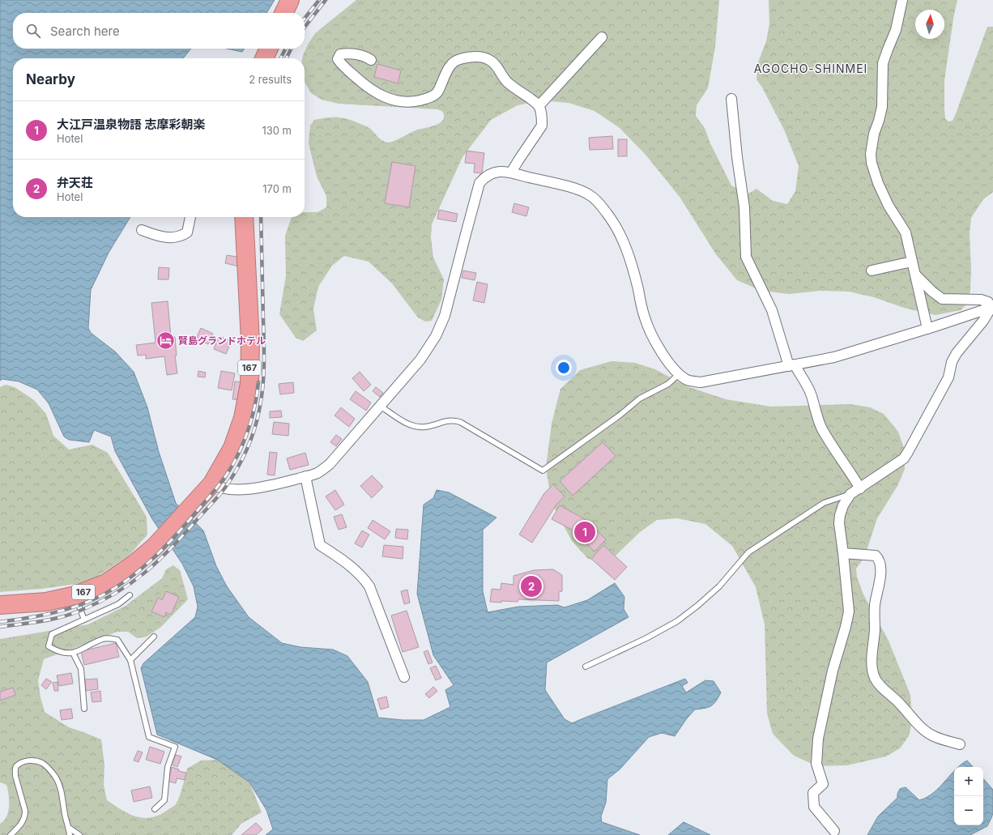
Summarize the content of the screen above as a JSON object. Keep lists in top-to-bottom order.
{
  "streets": {
    "highway": ["167"]
  },
  "districts": ["AGOCHO-SHINMEI"],
  "places": {
    "hotel": ["賢島グランドホテル"]
  },
  "north": "top",
  "page": {
    "search": "Search here",
    "heading": ["Nearby", "2 results"],
    "list": [
      {
        "mark": "1",
        "name": "大江戸温泉物語 志摩彩朝楽",
        "note": "Hotel",
        "value": "130 m"
      },
      {
        "mark": "2",
        "name": "弁天荘",
        "note": "Hotel",
        "value": "170 m"
      }
    ],
    "pins": ["1", "2"],
    "map_buttons": ["+", "−"]
  }
}
